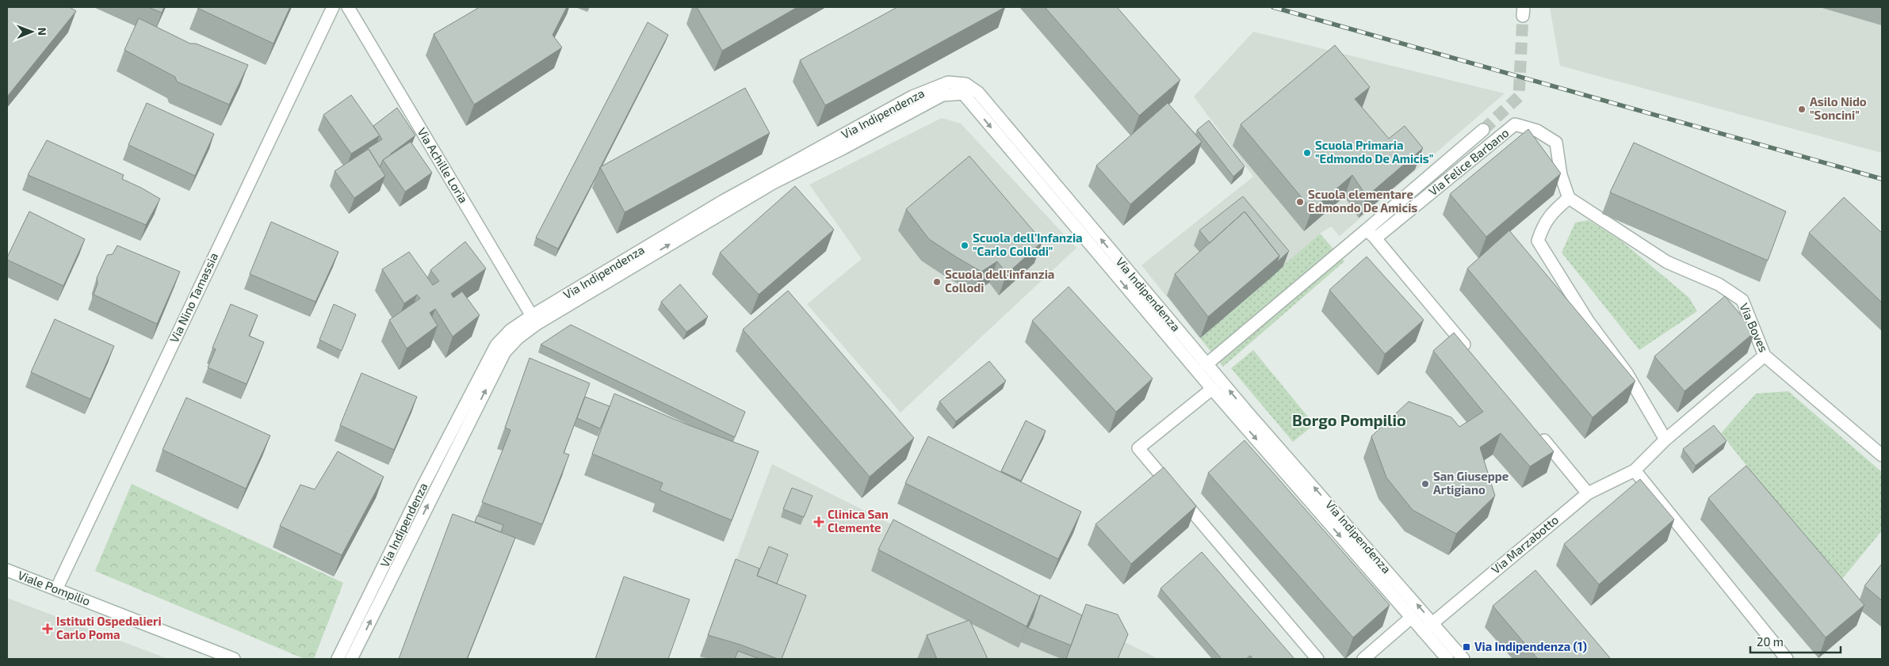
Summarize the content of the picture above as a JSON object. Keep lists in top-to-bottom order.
{
  "streets": {
    "street": [
      "Via Indipendenza",
      "Via Felice Barbano",
      "Via Achille Loria",
      "Via Nino Tamassia",
      "Via Boves",
      "Via Marzabotto",
      "Viale Pompilio"
    ]
  },
  "crossings": [
    ["Via Indipendenza", "Via Achille Loria"],
    ["Via Indipendenza", "Via Marzabotto"],
    ["Via Felice Barbano", "Via Boves"],
    ["Via Nino Tamassia", "Viale Pompilio"],
    ["Via Boves", "Via Marzabotto"]
  ],
  "districts": ["Borgo Pompilio"],
  "places": {
    "other": [
      "Asilo Nido \"Soncini\"",
      "Scuola Primaria \"Edmondo De Amicis\"",
      "Scuola elementare Edmondo De Amicis",
      "Scuola dell'Infanzia \"Carlo Collodi\"",
      "Scuola dell'infanzia Collodi",
      "San Giuseppe Artigiano"
    ],
    "health": ["Clinica San Clemente", "Istituti Ospedalieri Carlo Poma"],
    "transit": ["Via Indipendenza (1)"]
  },
  "scale_bar": "20 m",
  "north": "right"
}
